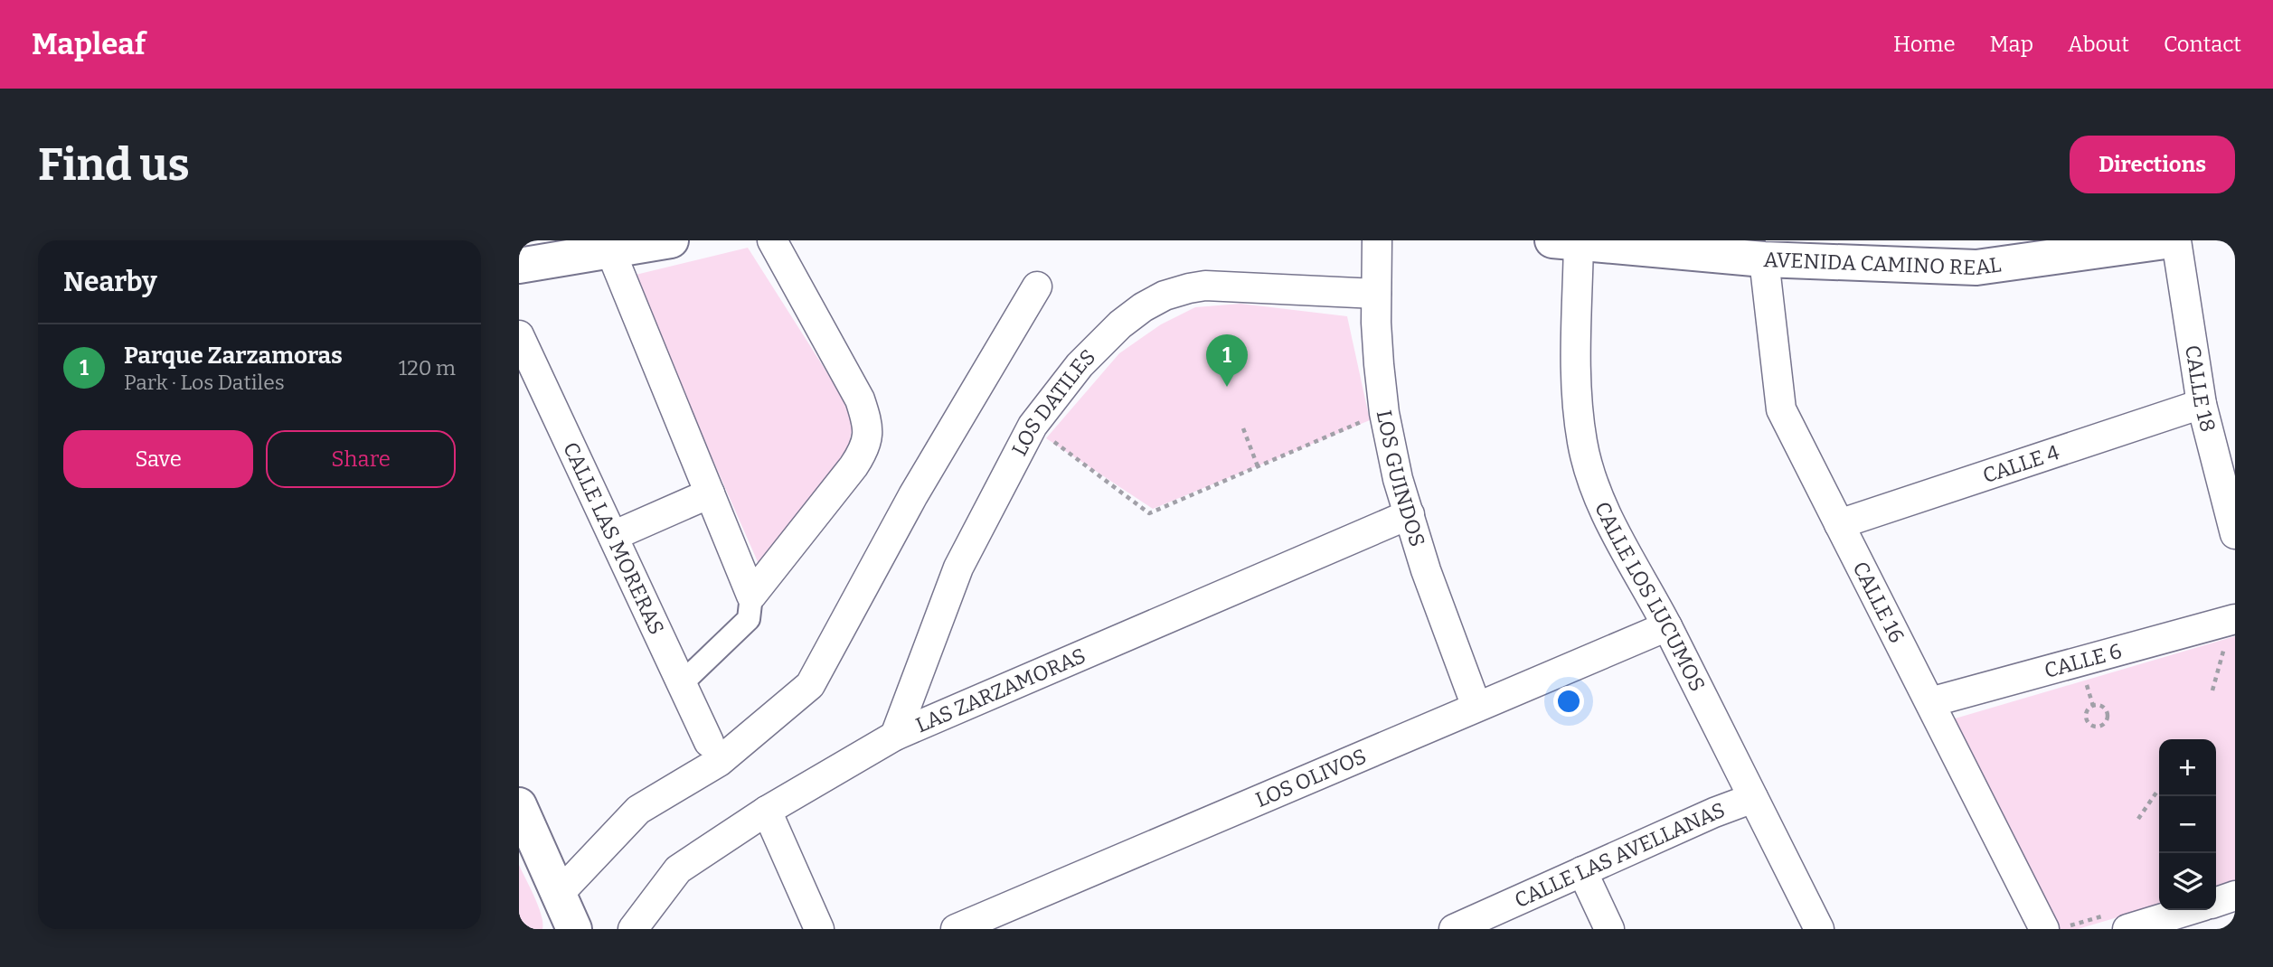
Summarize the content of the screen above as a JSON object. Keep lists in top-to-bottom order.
{
  "streets": {
    "street": [
      "AVENIDA CAMINO REAL",
      "CALLE 18",
      "LOS DATILES",
      "CALLE 4",
      "LOS GUINDOS",
      "CALLE LAS MORERAS",
      "CALLE LOS LUCUMOS",
      "CALLE 16",
      "CALLE 6",
      "LAS ZARZAMORAS",
      "LOS OLIVOS",
      "CALLE LAS AVELLANAS"
    ]
  },
  "crossings": [
    ["AVENIDA CAMINO REAL", "CALLE 18"],
    ["AVENIDA CAMINO REAL", "CALLE LOS LUCUMOS"],
    ["AVENIDA CAMINO REAL", "CALLE 16"],
    ["CALLE 18", "CALLE 4"],
    ["LOS DATILES", "LOS GUINDOS"],
    ["LOS DATILES", "LAS ZARZAMORAS"],
    ["CALLE 4", "CALLE 16"],
    ["LOS GUINDOS", "LAS ZARZAMORAS"],
    ["LOS GUINDOS", "LOS OLIVOS"],
    ["CALLE LOS LUCUMOS", "LOS OLIVOS"],
    ["CALLE LOS LUCUMOS", "CALLE LAS AVELLANAS"],
    ["CALLE 16", "CALLE 6"]
  ],
  "page": {
    "header": "Mapleaf",
    "nav": [
      "Home",
      "Map",
      "About",
      "Contact"
    ],
    "buttons": [
      "Directions",
      ["Save", "Share"]
    ],
    "title": "Find us",
    "heading": "Nearby",
    "list": [
      {
        "mark": "1",
        "name": "Parque Zarzamoras",
        "note": "Park · Los Datiles",
        "value": "120 m"
      }
    ],
    "pins": "1",
    "map_buttons": ["+", "−"]
  }
}
